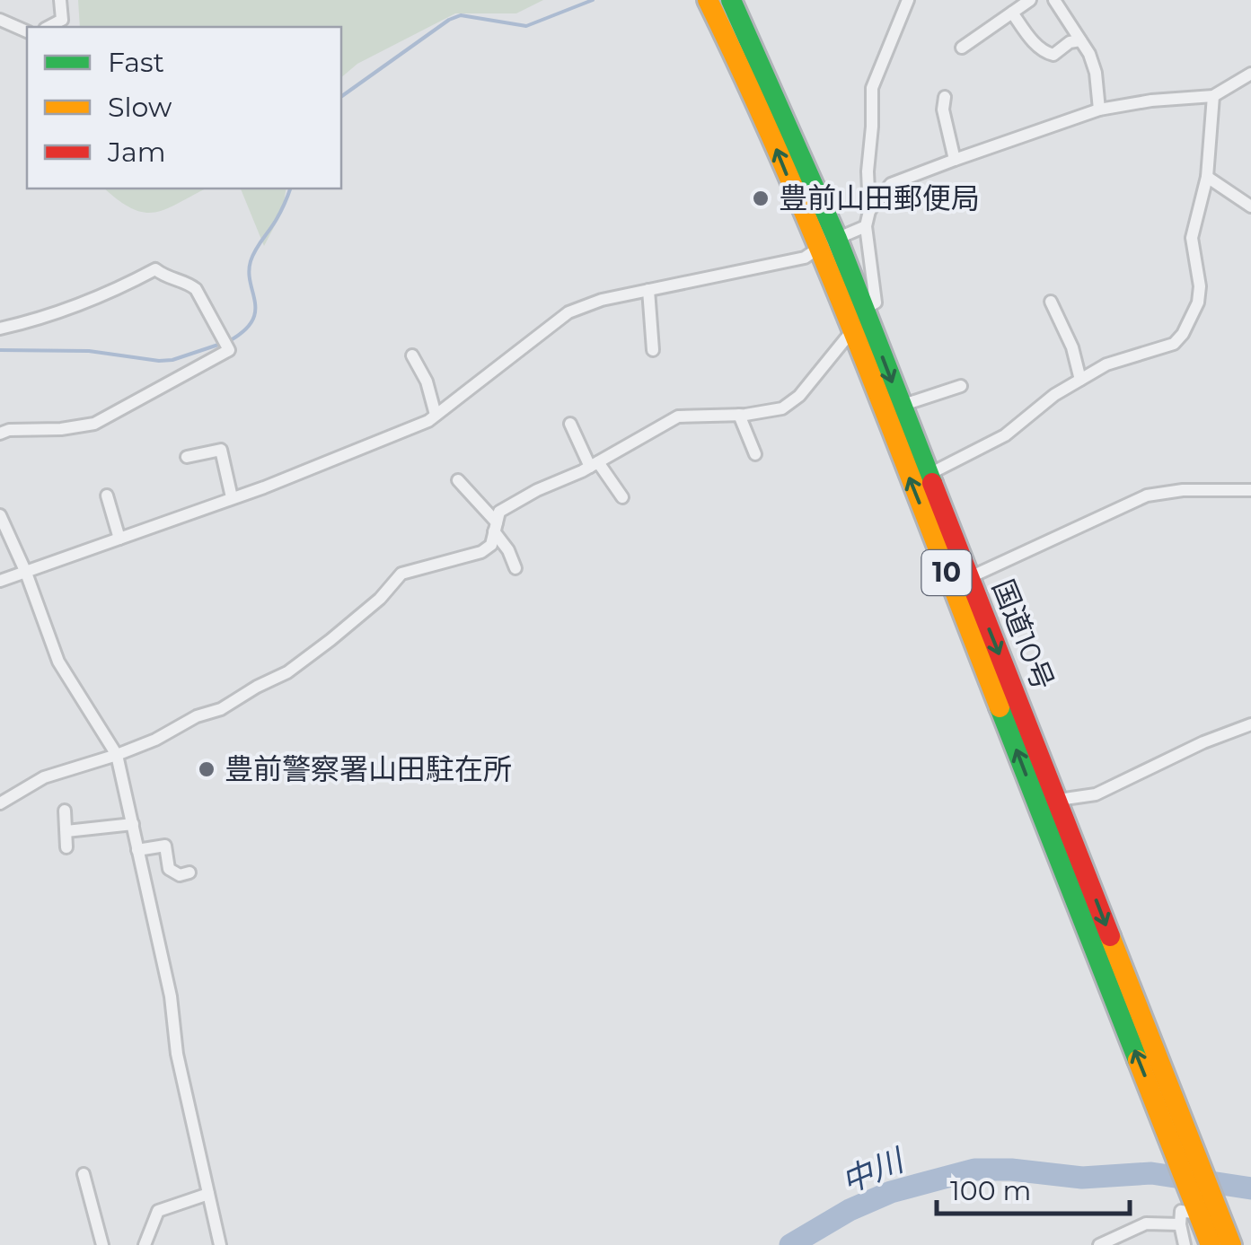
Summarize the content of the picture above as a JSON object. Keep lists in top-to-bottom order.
{
  "streets": {
    "highway": ["10", "国道10号"]
  },
  "water": ["中川"],
  "places": ["豊前山田郵便局", "豊前警察署山田駐在所"],
  "legend": ["Fast", "Slow", "Jam"],
  "scale_bar": "100 m"
}
